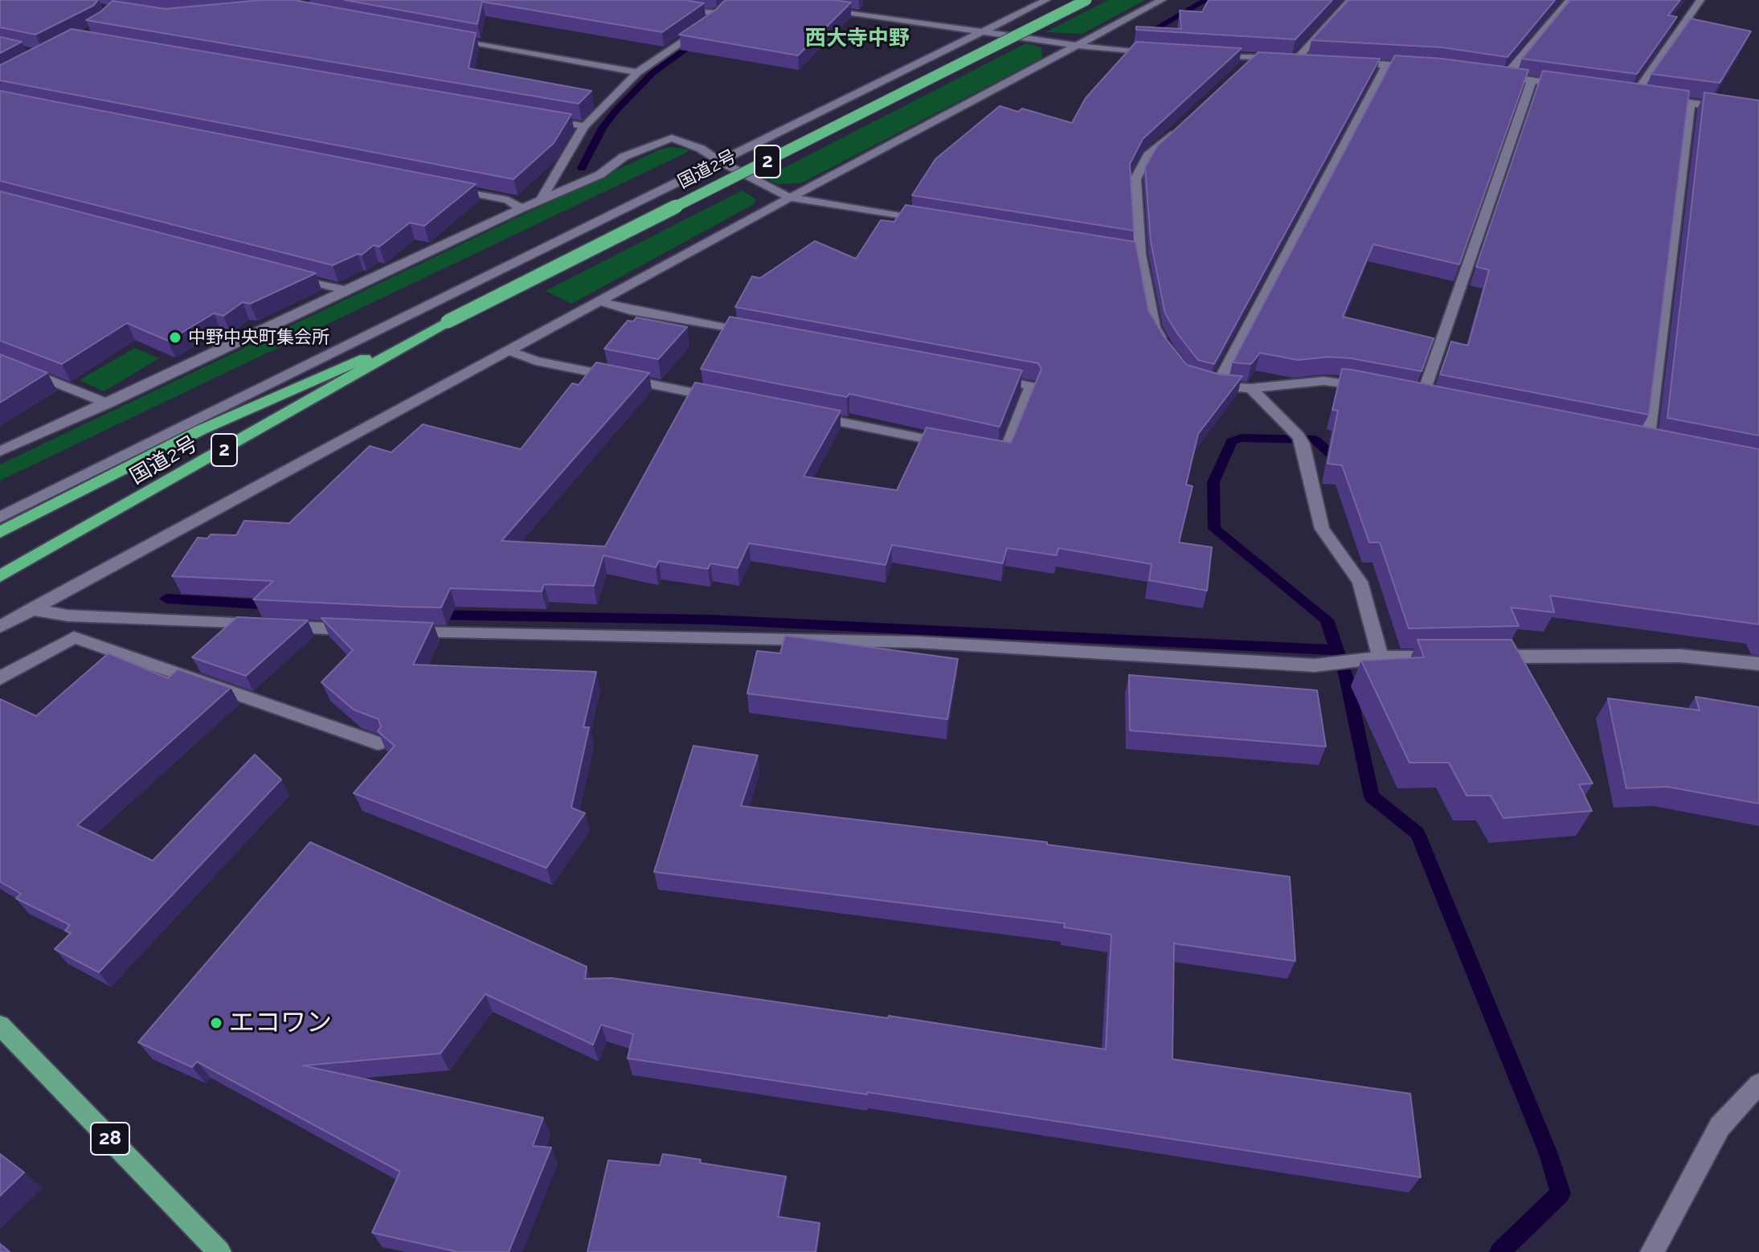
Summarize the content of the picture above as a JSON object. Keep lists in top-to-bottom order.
{
  "streets": {
    "highway": ["2", "国道2号"],
    "main road": ["28"]
  },
  "districts": ["西大寺中野"],
  "places": ["中野中央町集会所", "エコワン"]
}
